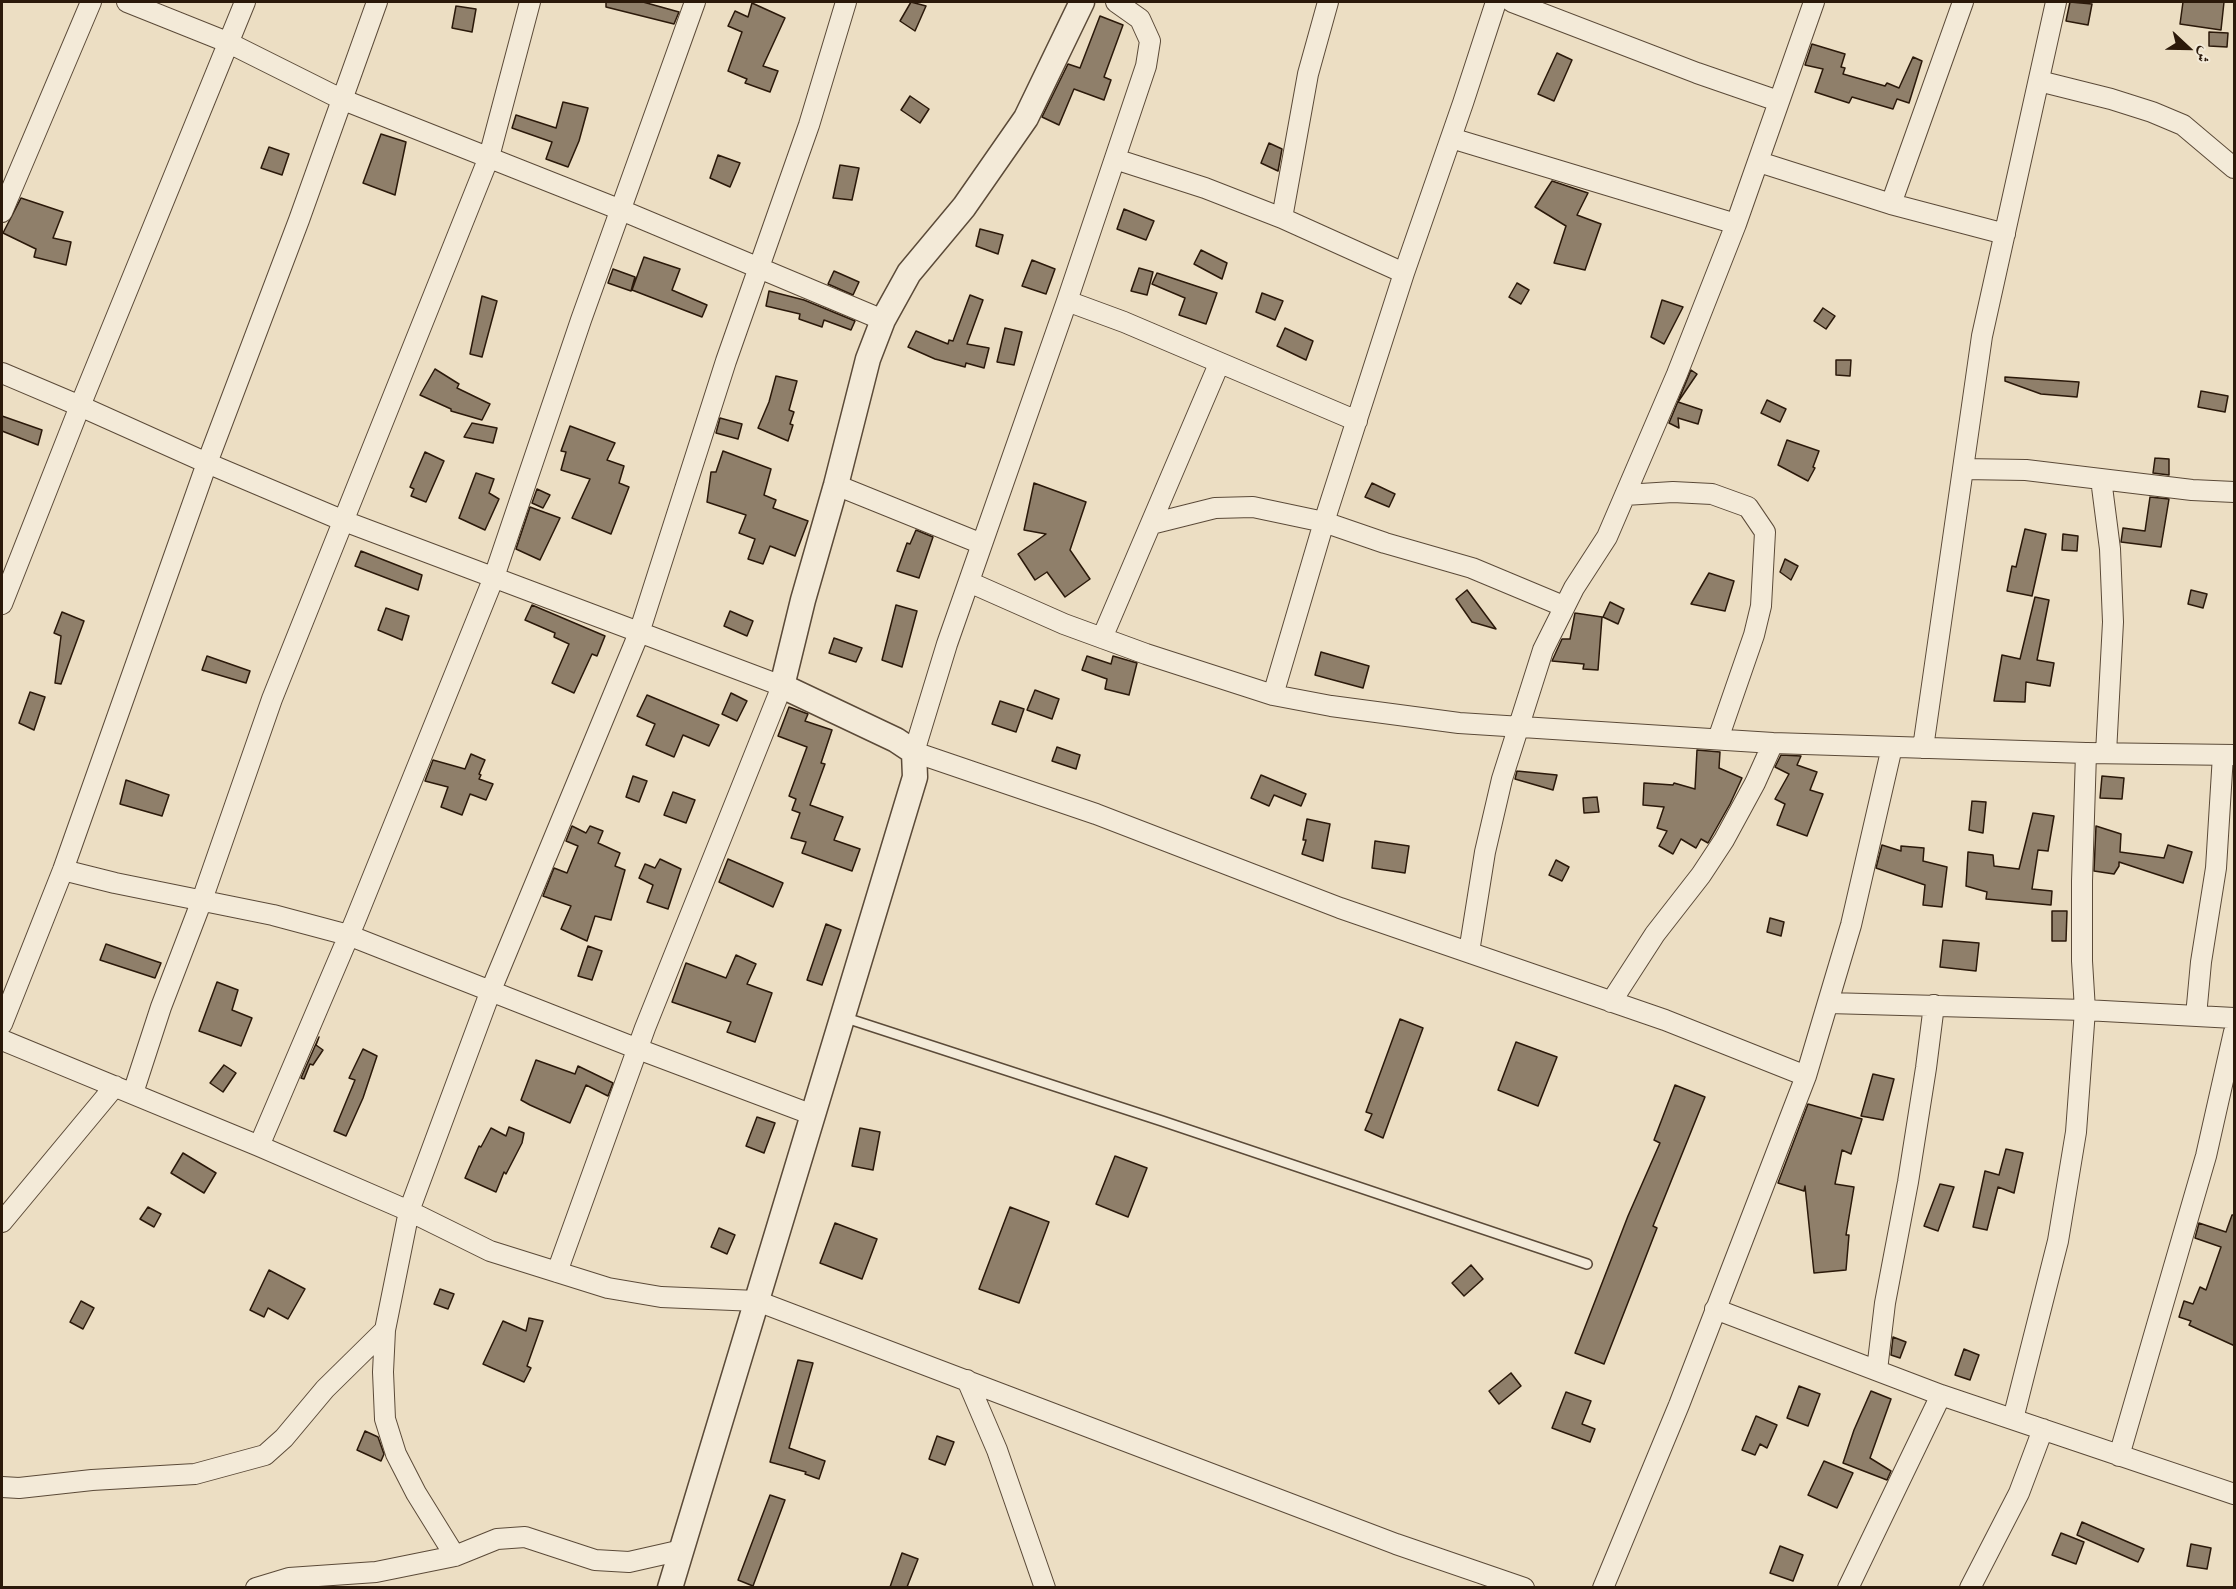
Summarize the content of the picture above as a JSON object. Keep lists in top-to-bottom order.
{
  "north": "right"
}
